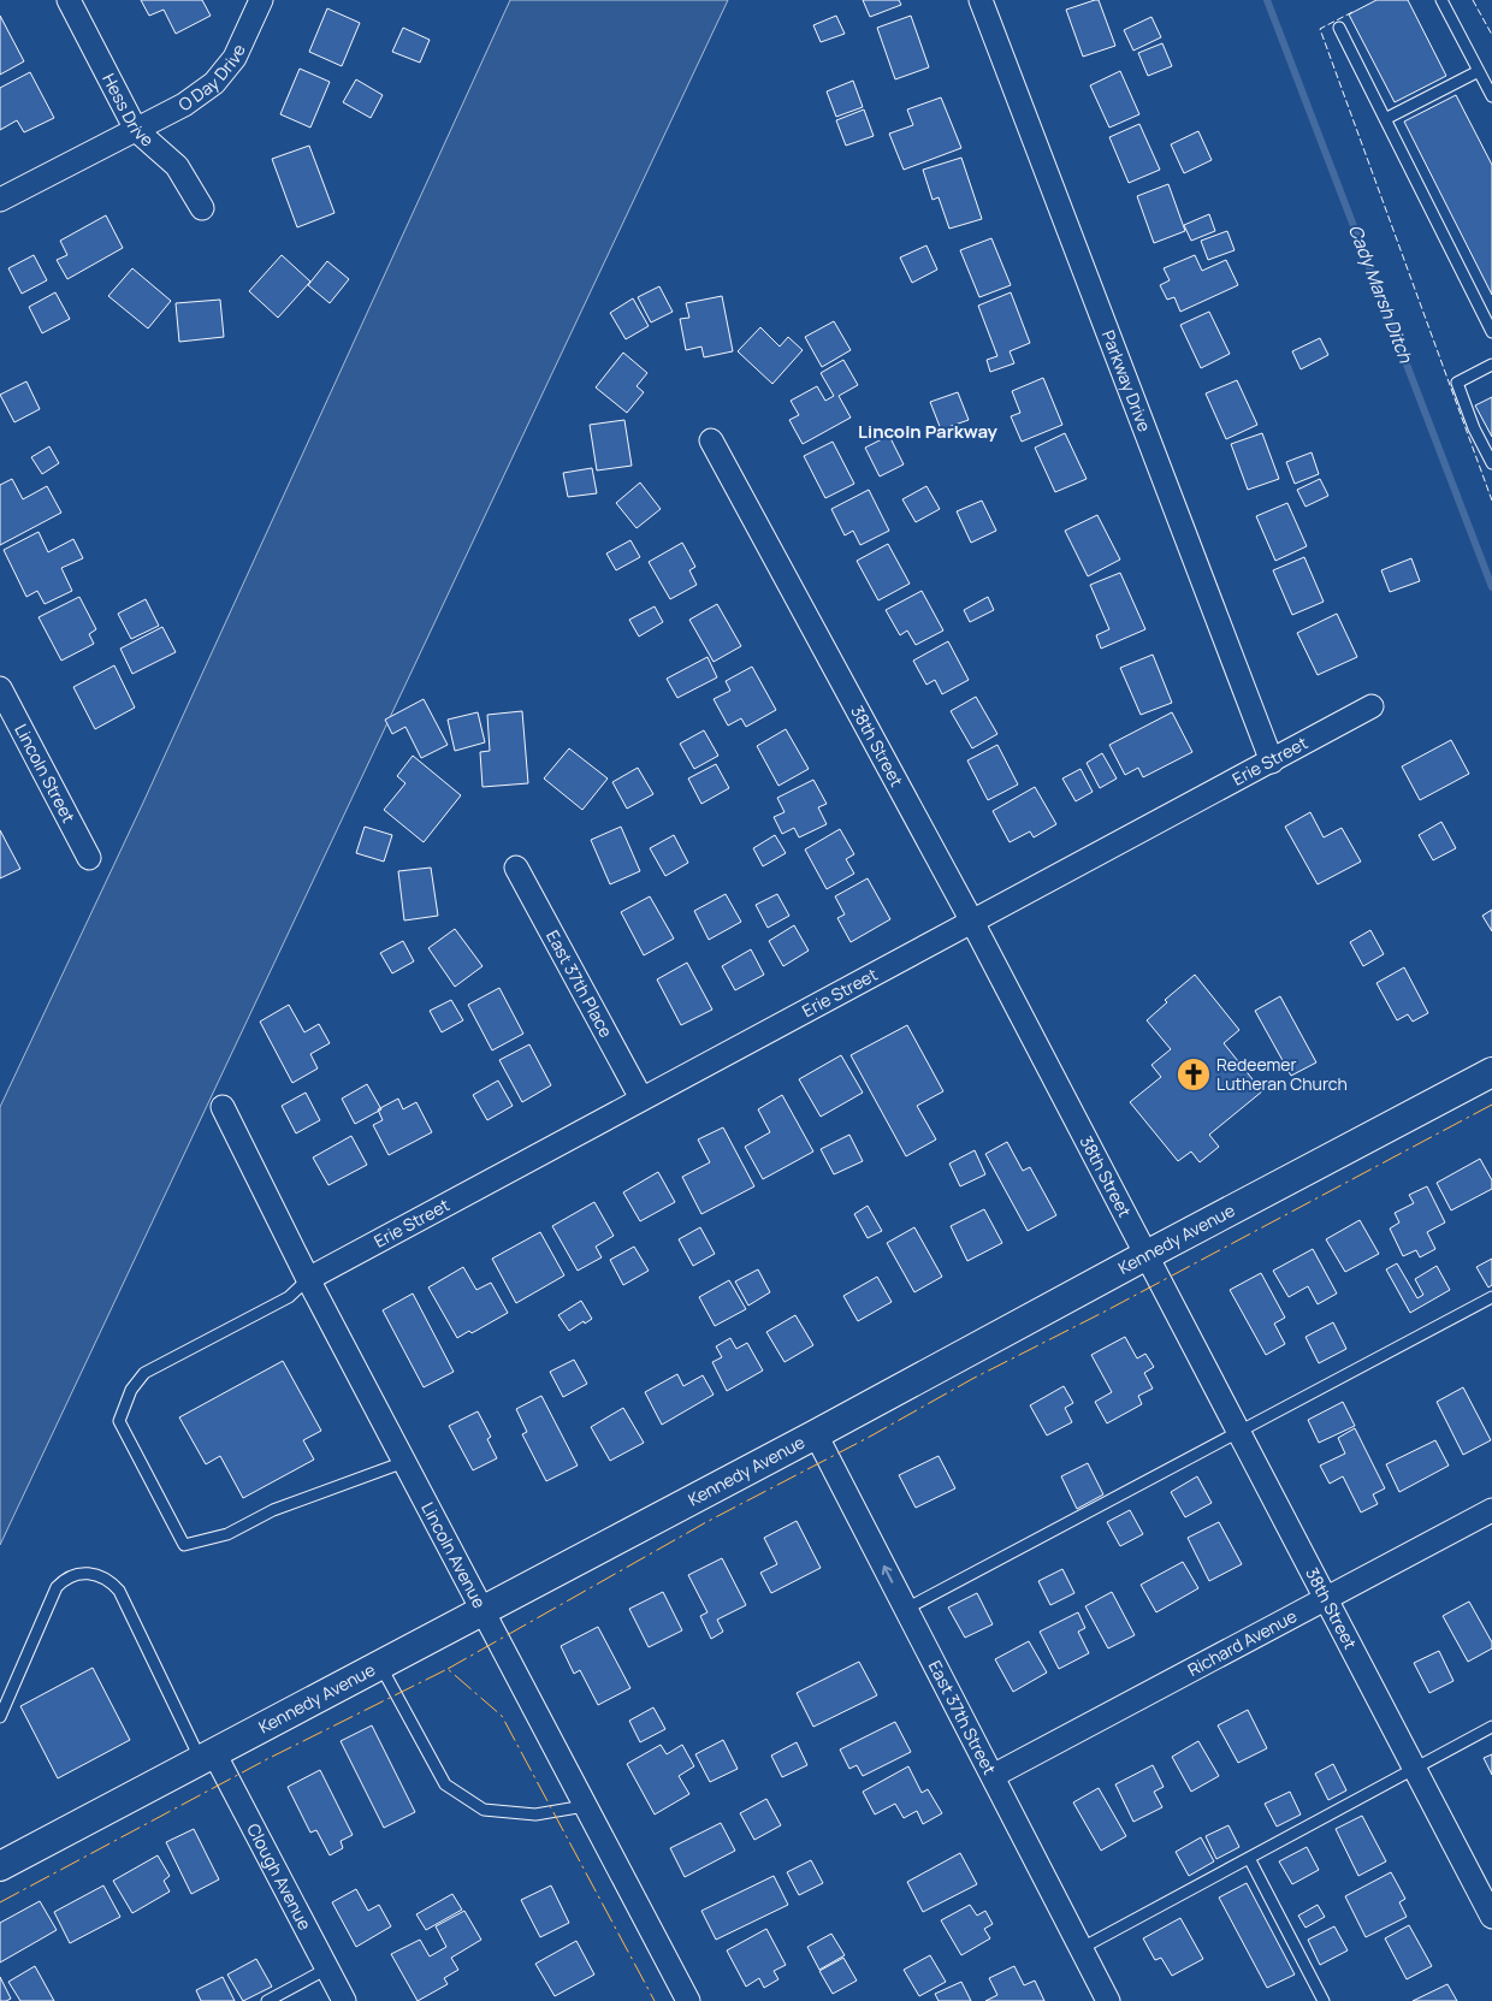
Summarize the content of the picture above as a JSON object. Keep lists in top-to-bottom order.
{
  "streets": {
    "street": [
      "O Day Drive",
      "Hess Drive",
      "Parkway Drive",
      "38th Street",
      "Erie Street",
      "Lincoln Street",
      "East 37th Place",
      "Kennedy Avenue",
      "Lincoln Avenue",
      "Richard Avenue",
      "East 37th Street",
      "Clough Avenue"
    ]
  },
  "crossings": [
    ["O Day Drive", "Hess Drive"],
    ["Parkway Drive", "Erie Street"],
    ["38th Street", "Erie Street"],
    ["38th Street", "Kennedy Avenue"],
    ["38th Street", "Richard Avenue"],
    ["Erie Street", "East 37th Place"],
    ["Erie Street", "Lincoln Avenue"],
    ["Kennedy Avenue", "Lincoln Avenue"],
    ["Kennedy Avenue", "East 37th Street"],
    ["Kennedy Avenue", "Clough Avenue"],
    ["Richard Avenue", "East 37th Street"]
  ],
  "districts": ["Lincoln Parkway"],
  "water": ["Cady Marsh Ditch"],
  "places": {
    "church": ["Redeemer Lutheran Church"]
  }
}
